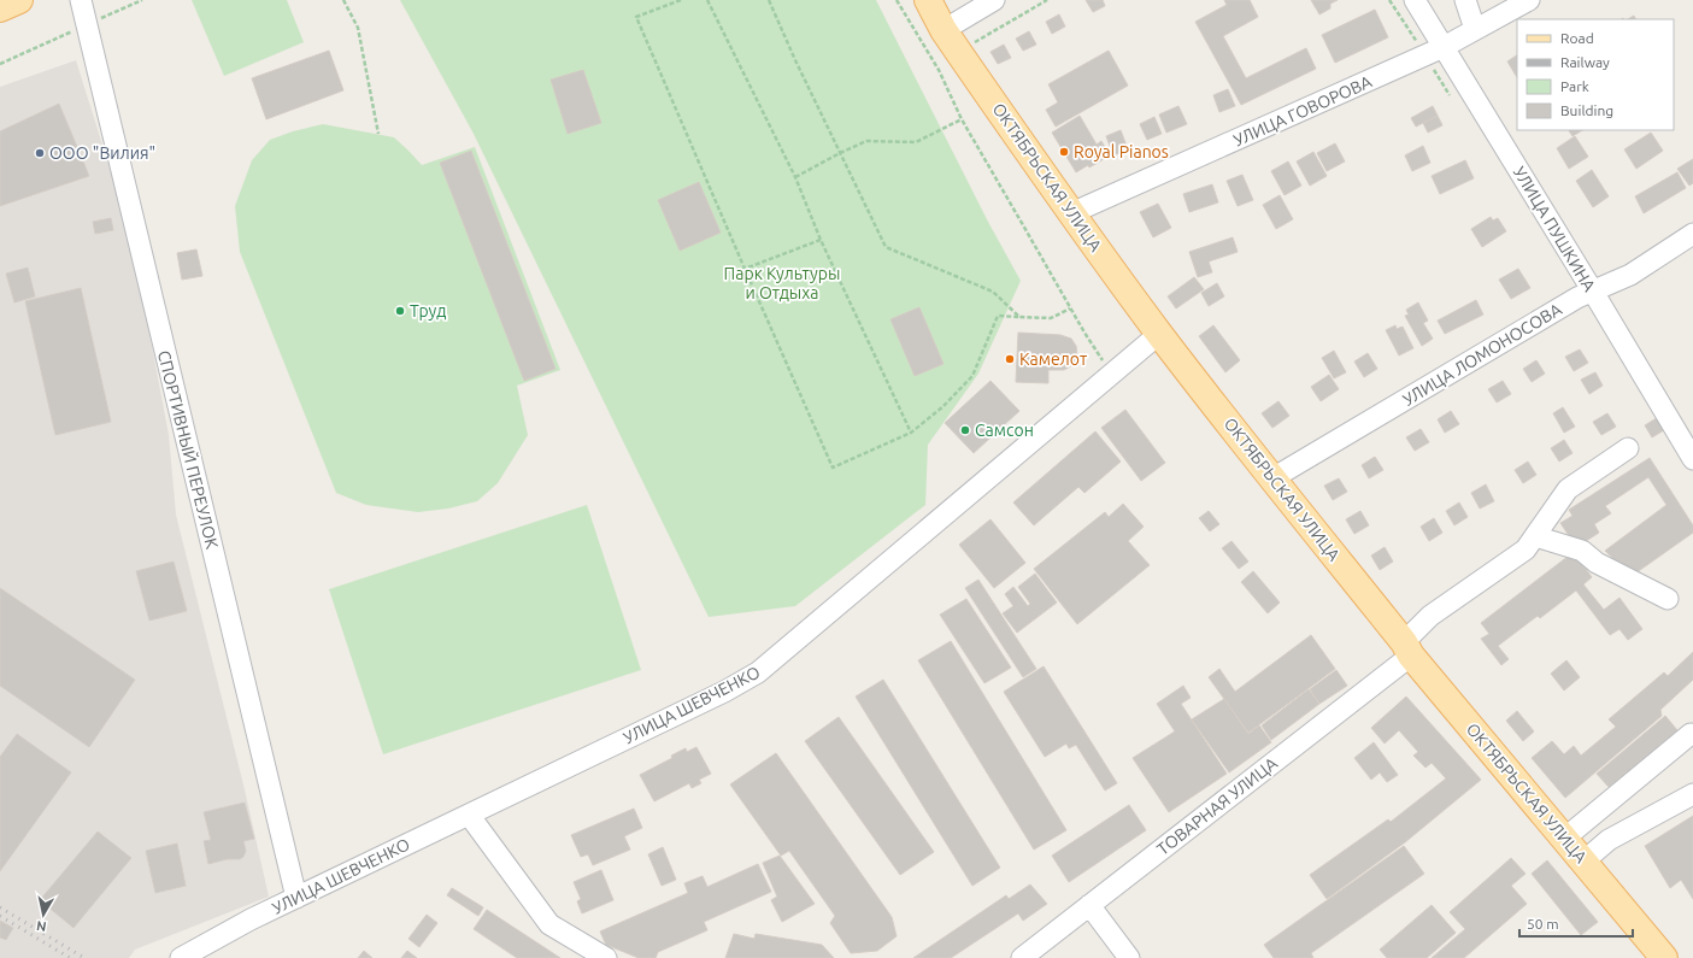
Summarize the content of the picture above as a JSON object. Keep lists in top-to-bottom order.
{
  "streets": {
    "main road": ["ОКТЯБРЬСКАЯ УЛИЦА"],
    "street": [
      "УЛИЦА ГОВОРОВА",
      "УЛИЦА ПУШКИНА",
      "УЛИЦА ЛОМОНОСОВА",
      "СПОРТИВНЫЙ ПЕРЕУЛОК",
      "УЛИЦА ШЕВЧЕНКО",
      "ТОВАРНАЯ УЛИЦА"
    ]
  },
  "crossings": [
    ["УЛИЦА ГОВОРОВА", "ОКТЯБРЬСКАЯ УЛИЦА"],
    ["УЛИЦА ГОВОРОВА", "УЛИЦА ПУШКИНА"],
    ["ОКТЯБРЬСКАЯ УЛИЦА", "УЛИЦА ЛОМОНОСОВА"],
    ["ОКТЯБРЬСКАЯ УЛИЦА", "УЛИЦА ШЕВЧЕНКО"],
    ["ОКТЯБРЬСКАЯ УЛИЦА", "ТОВАРНАЯ УЛИЦА"],
    ["УЛИЦА ПУШКИНА", "УЛИЦА ЛОМОНОСОВА"],
    ["СПОРТИВНЫЙ ПЕРЕУЛОК", "УЛИЦА ШЕВЧЕНКО"]
  ],
  "parks": ["Парк Культуры и Отдыха"],
  "places": [
    "Royal Pianos",
    "ООО \"Вилия\"",
    "Труд",
    "Камелот",
    "Самсон"
  ],
  "legend": [
    "Road",
    "Railway",
    "Park",
    "Building"
  ],
  "scale_bar": "50 m",
  "north": "bottom"
}
